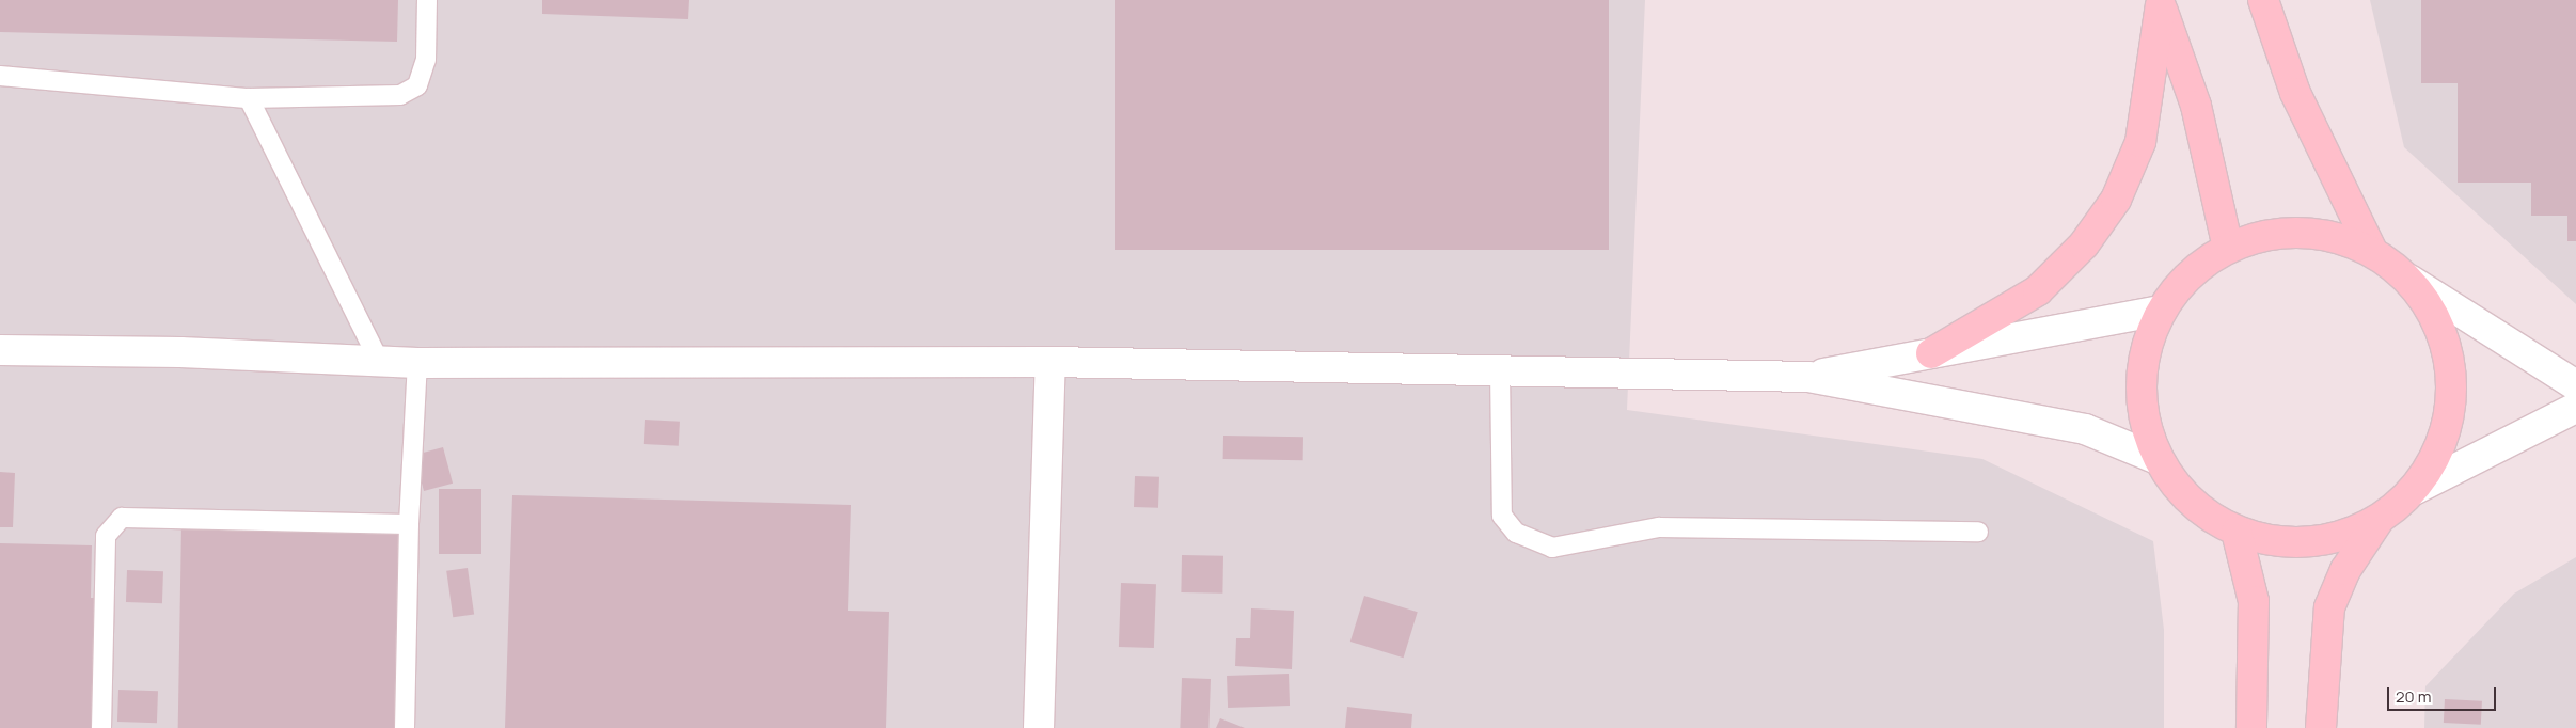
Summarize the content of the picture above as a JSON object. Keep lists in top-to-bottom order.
{
  "scale_bar": "20 m"
}
